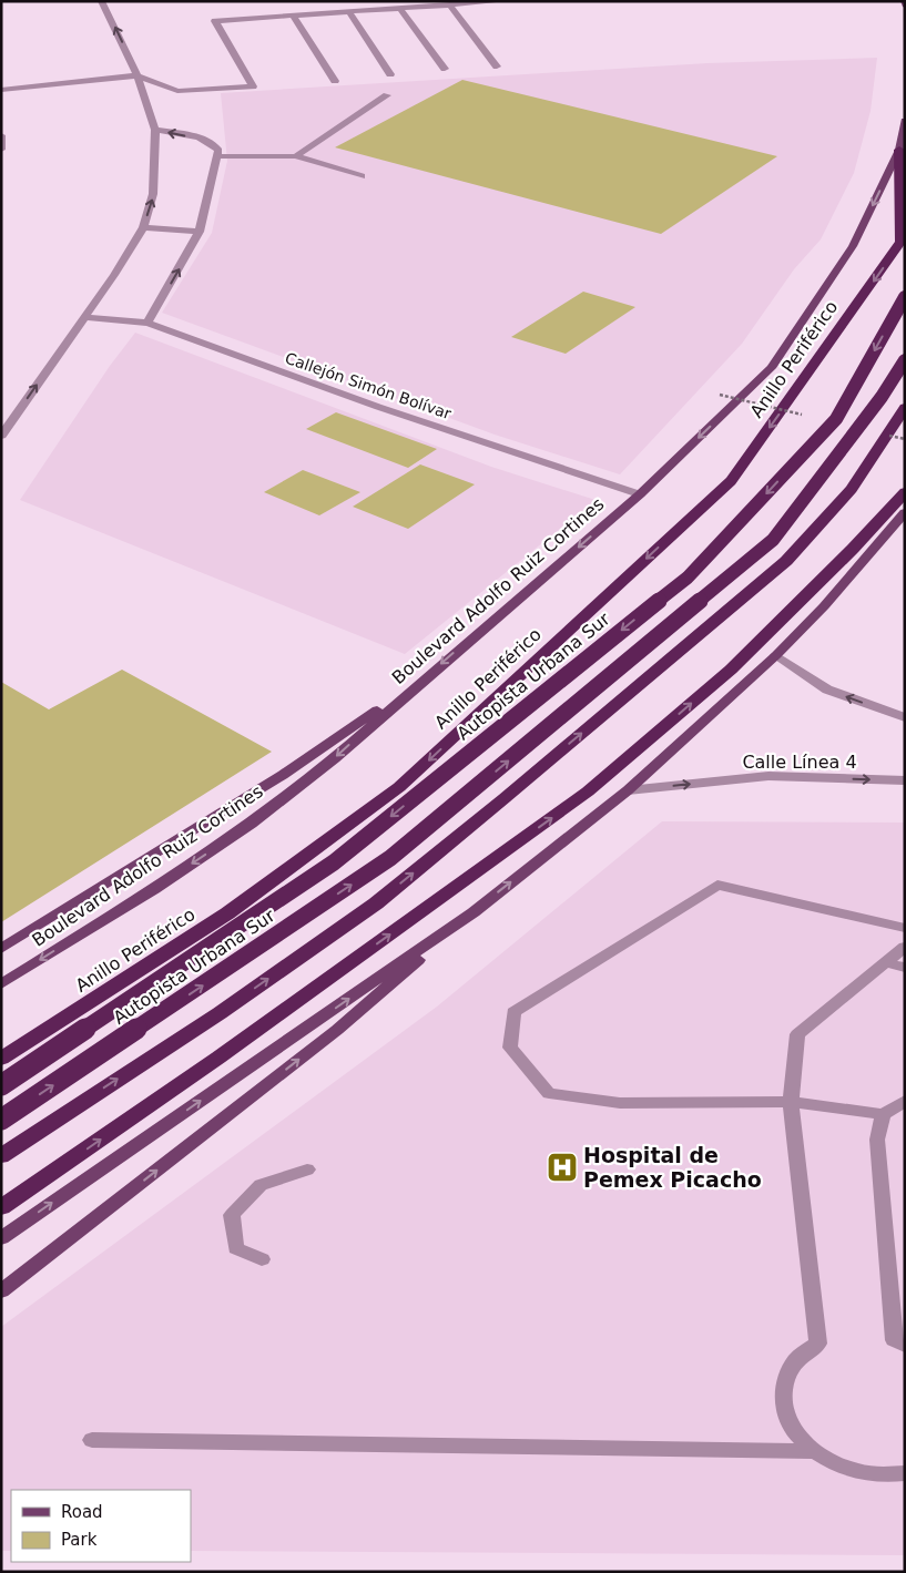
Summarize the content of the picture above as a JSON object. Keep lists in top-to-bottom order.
{
  "streets": {
    "highway": ["Anillo Periférico", "Autopista Urbana Sur"],
    "main road": ["Boulevard Adolfo Ruiz Cortines"],
    "street": ["Callejón Simón Bolívar", "Calle Línea 4"]
  },
  "crossings": [
    ["Callejón Simón Bolívar", "Boulevard Adolfo Ruiz Cortines"]
  ],
  "one_way": ["Calle Línea 4"],
  "places": {
    "hospital": ["Hospital de Pemex Picacho"]
  },
  "legend": ["Road", "Park"]
}
